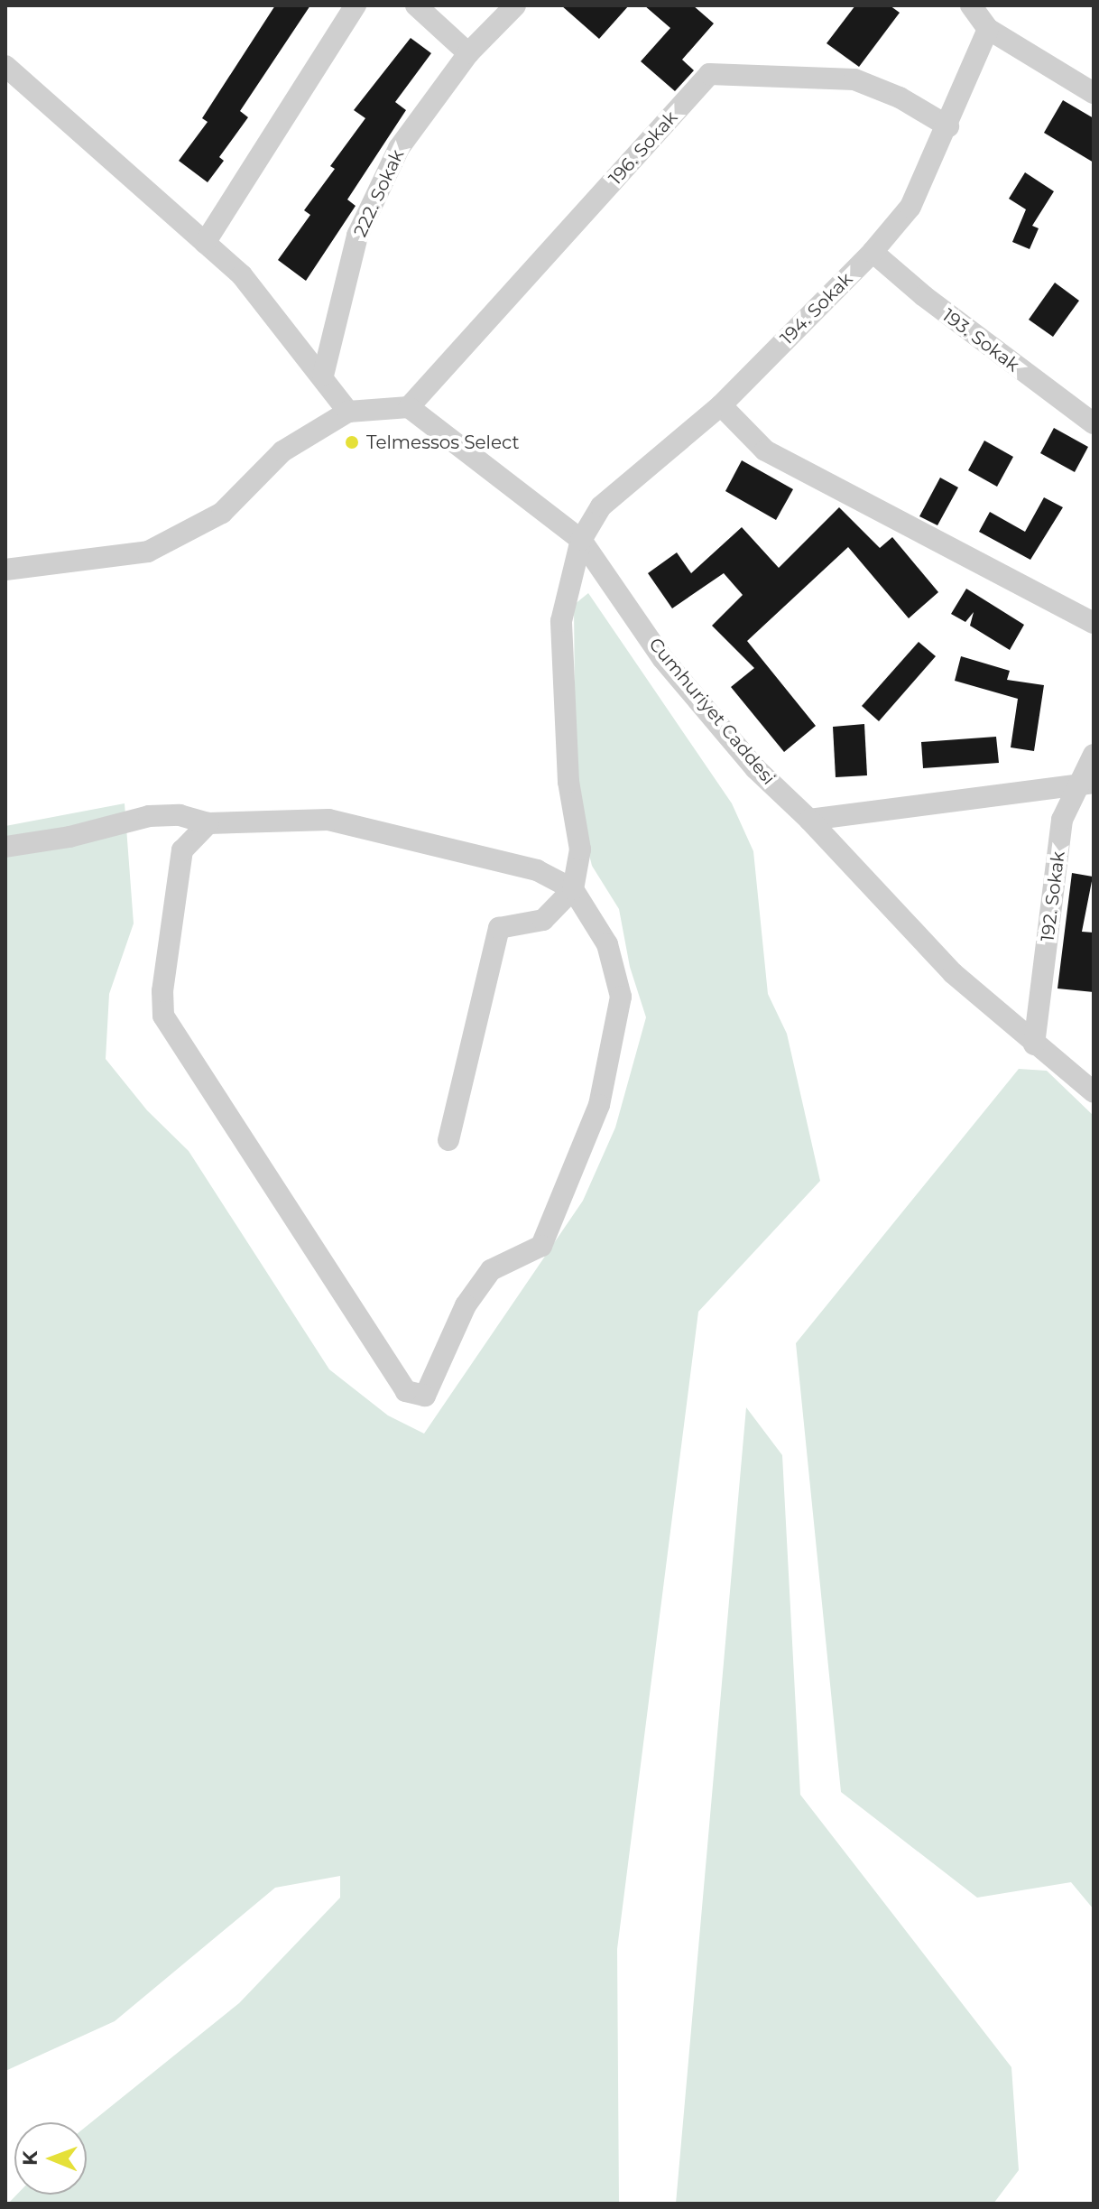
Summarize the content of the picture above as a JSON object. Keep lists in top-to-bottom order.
{
  "streets": {
    "street": [
      "196. Sokak",
      "222. Sokak",
      "194. Sokak",
      "193. Sokak",
      "Cumhuriyet Caddesi",
      "192. Sokak"
    ]
  },
  "crossings": [
    ["196. Sokak", "194. Sokak"],
    ["196. Sokak", "Cumhuriyet Caddesi"],
    ["194. Sokak", "193. Sokak"],
    ["194. Sokak", "Cumhuriyet Caddesi"],
    ["Cumhuriyet Caddesi", "192. Sokak"]
  ],
  "places": ["Telmessos Select"],
  "north": "left"
}
